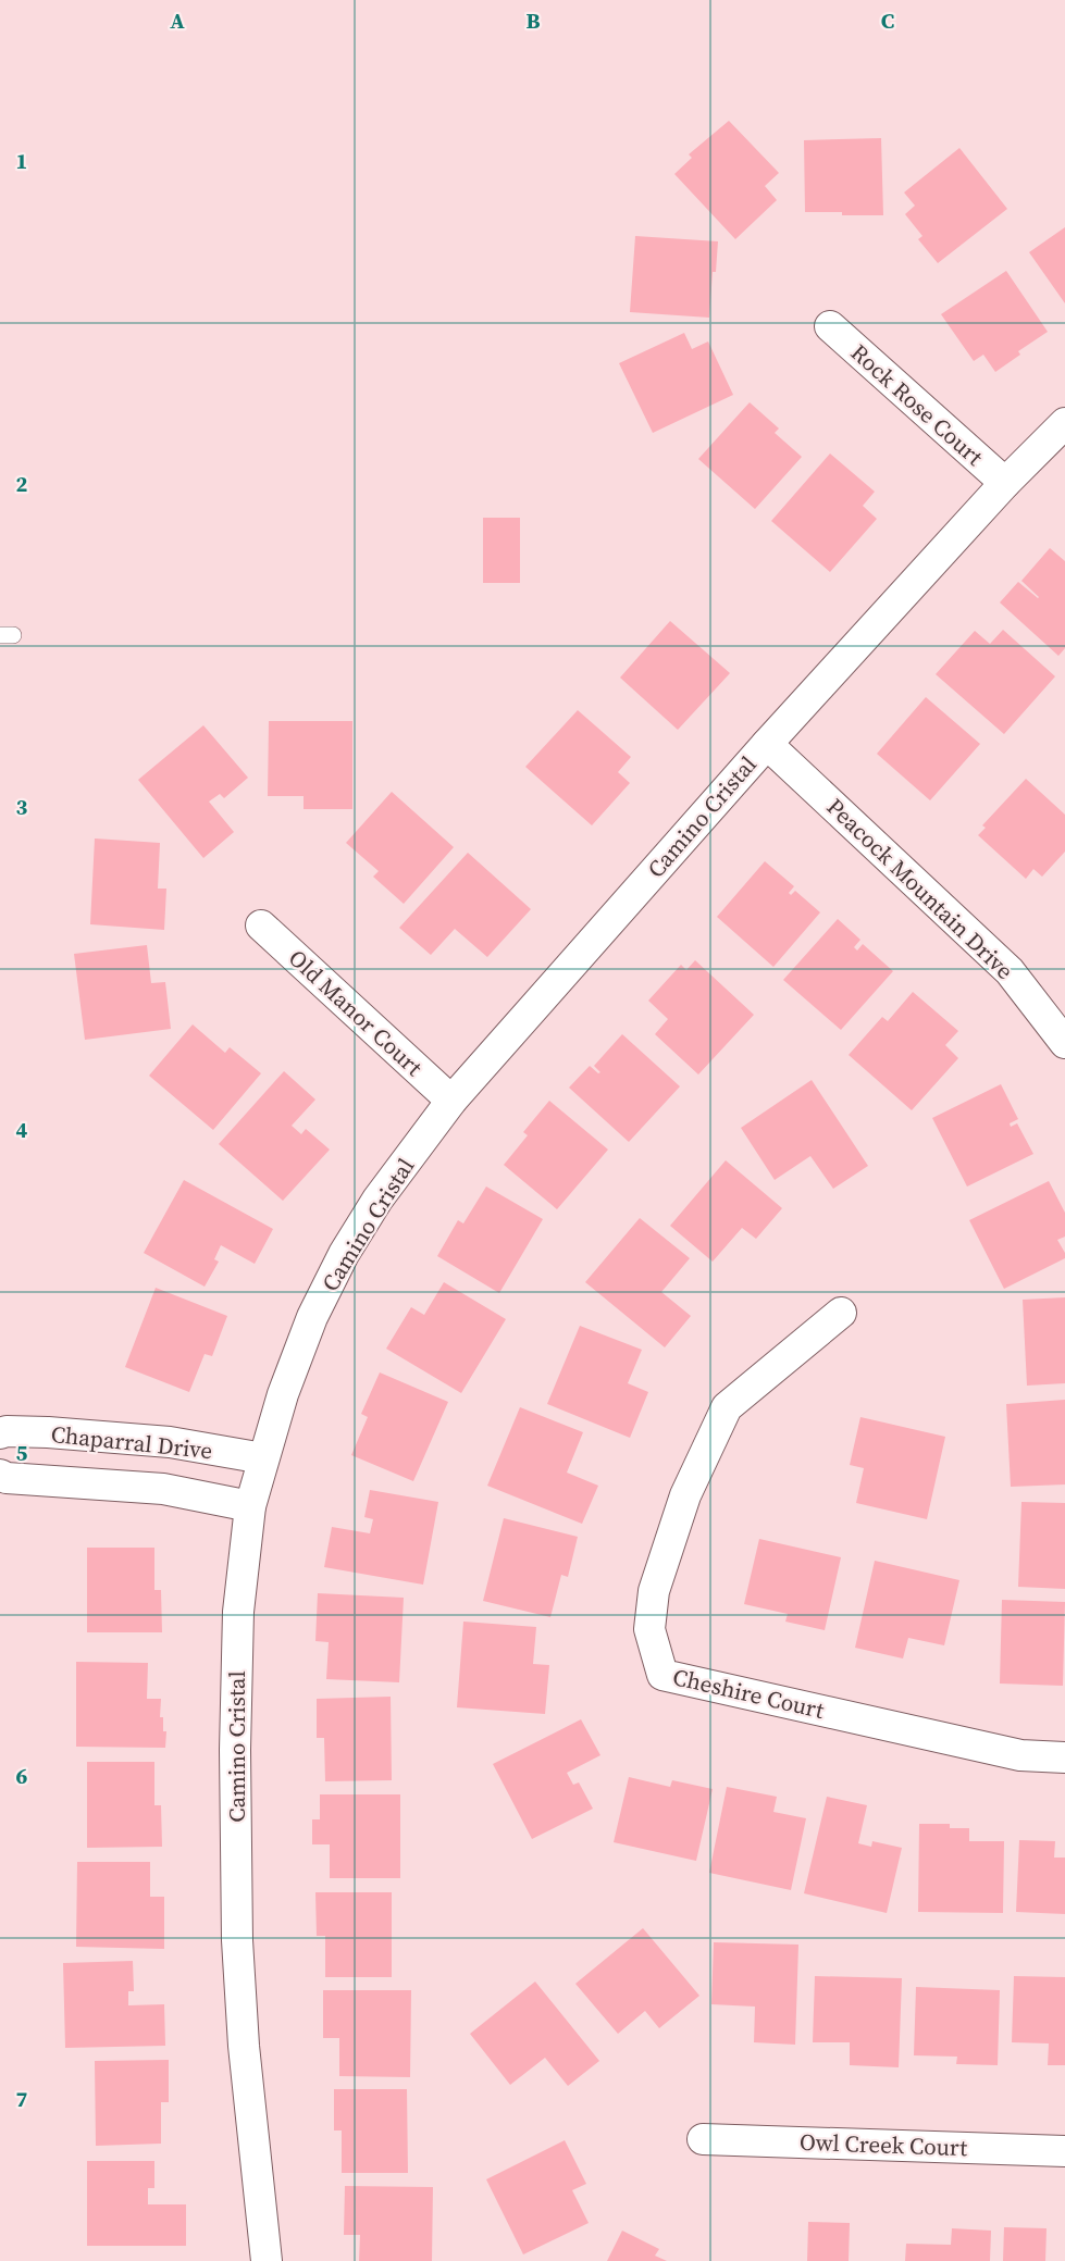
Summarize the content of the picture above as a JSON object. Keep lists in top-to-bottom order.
{
  "streets": {
    "street": [
      "Rock Rose Court",
      "Camino Cristal",
      "Peacock Mountain Drive",
      "Old Manor Court",
      "Chaparral Drive",
      "Cheshire Court",
      "Owl Creek Court"
    ]
  },
  "crossings": [
    ["Rock Rose Court", "Camino Cristal"],
    ["Camino Cristal", "Peacock Mountain Drive"],
    ["Camino Cristal", "Old Manor Court"],
    ["Camino Cristal", "Chaparral Drive"]
  ],
  "grid": {
    "columns": ["A", "B", "C"],
    "rows": [
      "1",
      "2",
      "3",
      "4",
      "5",
      "6",
      "7"
    ]
  }
}
